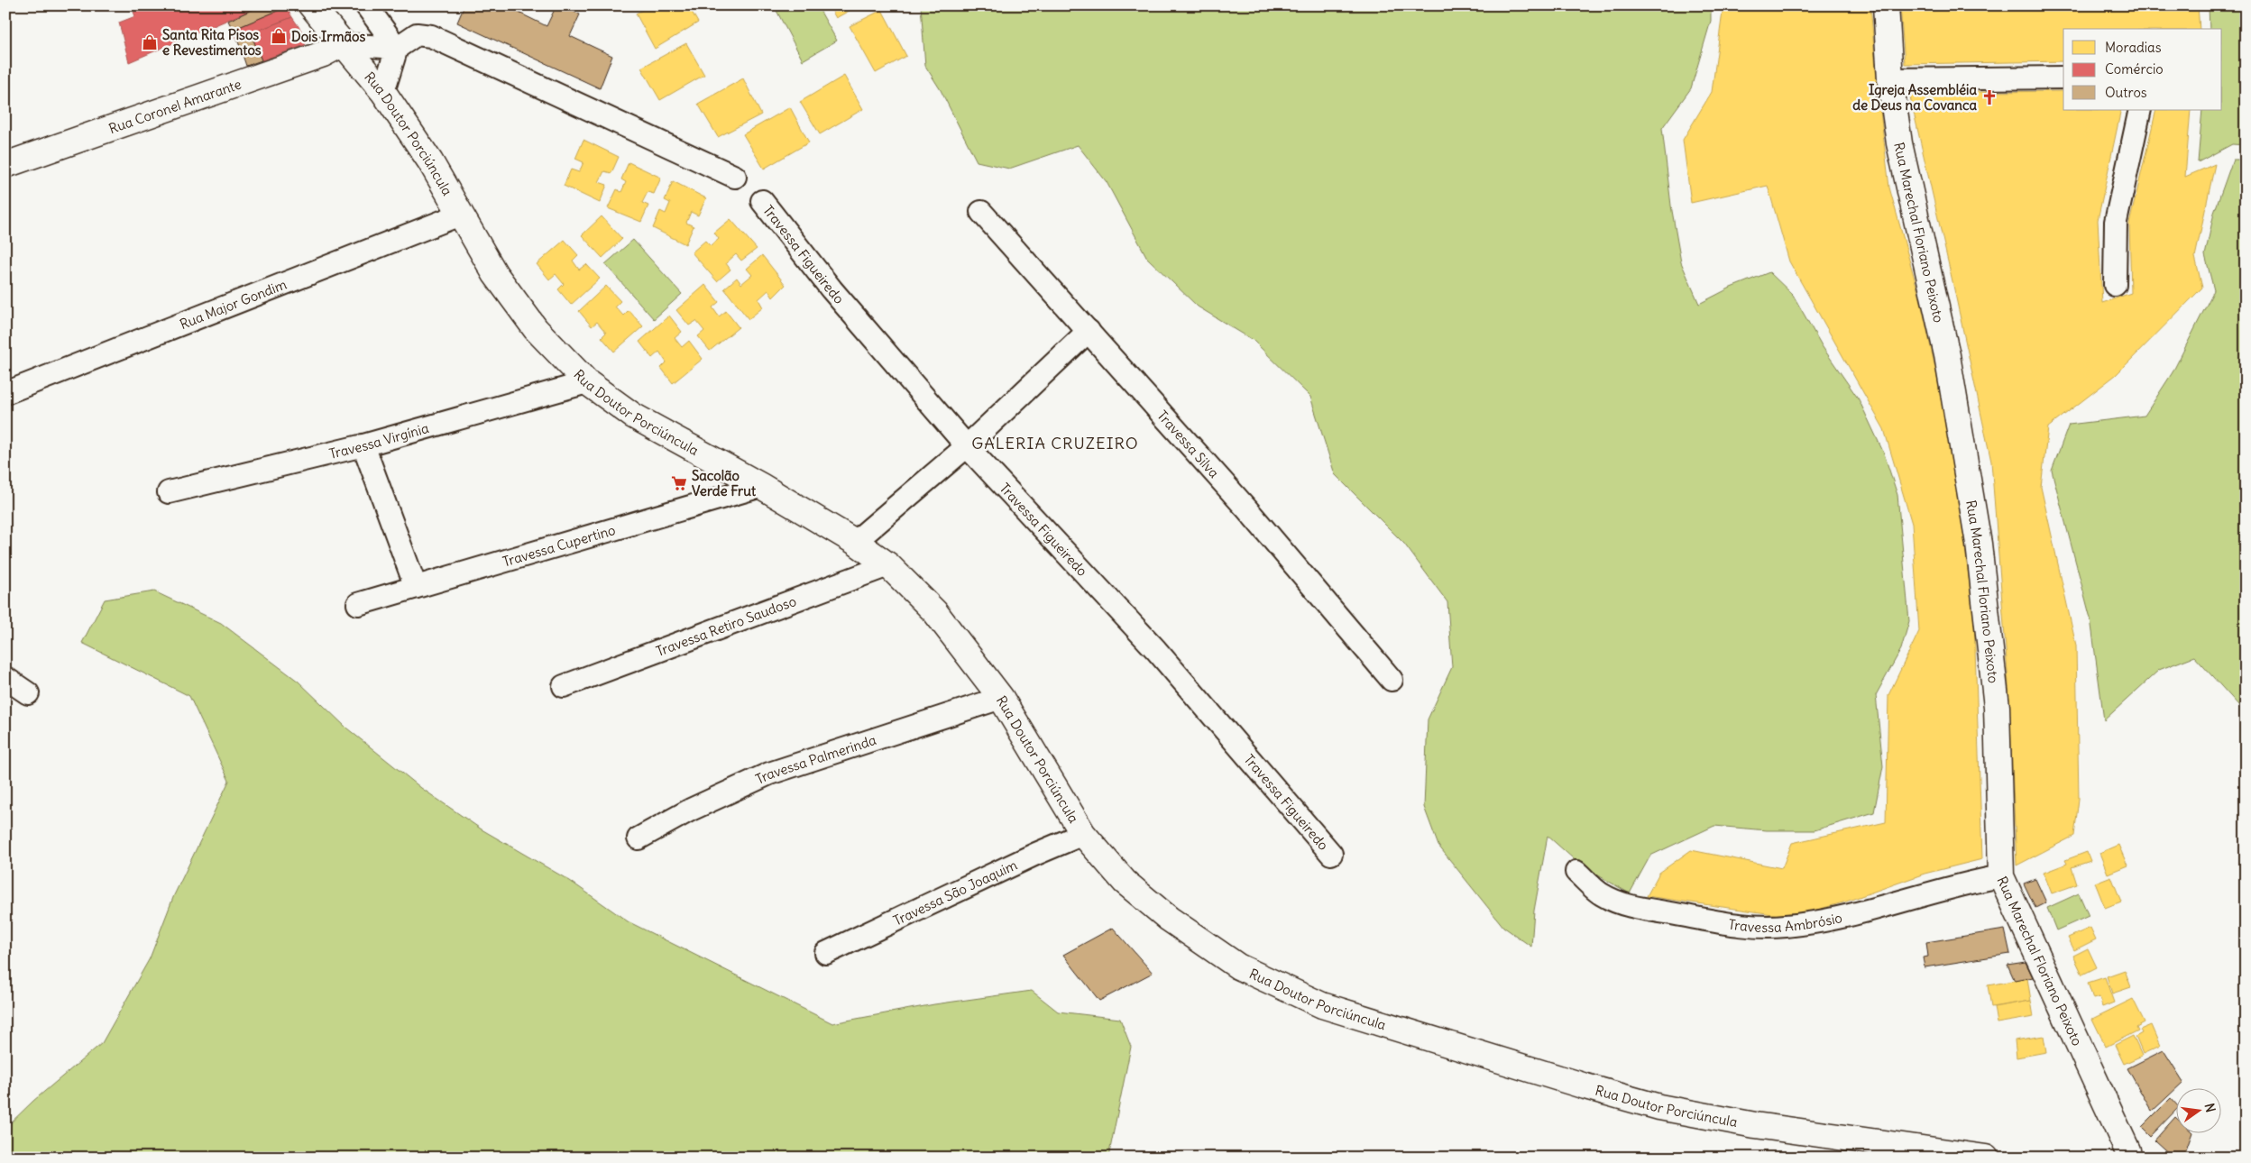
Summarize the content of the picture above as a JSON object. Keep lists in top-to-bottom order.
{
  "streets": {
    "main road": ["Rua Coronel Amarante", "Rua Doutor Porciúncula", "Rua Marechal Floriano Peixoto"],
    "street": [
      "Travessa Figueiredo",
      "Rua Major Gondim",
      "Travessa Virgínia",
      "Travessa Silva",
      "Travessa Cupertino",
      "Travessa Retiro Saudoso",
      "Travessa Palmerinda",
      "Travessa São Joaquim",
      "Travessa Ambrósio"
    ]
  },
  "crossings": [
    ["Rua Coronel Amarante", "Rua Doutor Porciúncula"],
    ["Rua Doutor Porciúncula", "Rua Major Gondim"],
    ["Rua Doutor Porciúncula", "Travessa Virgínia"],
    ["Rua Doutor Porciúncula", "Travessa Cupertino"],
    ["Rua Doutor Porciúncula", "Travessa Retiro Saudoso"],
    ["Rua Doutor Porciúncula", "Travessa Palmerinda"],
    ["Rua Doutor Porciúncula", "Travessa São Joaquim"],
    ["Rua Marechal Floriano Peixoto", "Travessa Ambrósio"]
  ],
  "districts": ["GALERIA CRUZEIRO"],
  "places": {
    "shop": ["Dois Irmãos", "Santa Rita Pisos e Revestimentos"],
    "church": ["Igreja Assembléia de Deus na Covanca"],
    "supermarket": ["Sacolão Verde Frut"]
  },
  "legend": ["Moradias", "Comércio", "Outros"],
  "north": "right"
}
